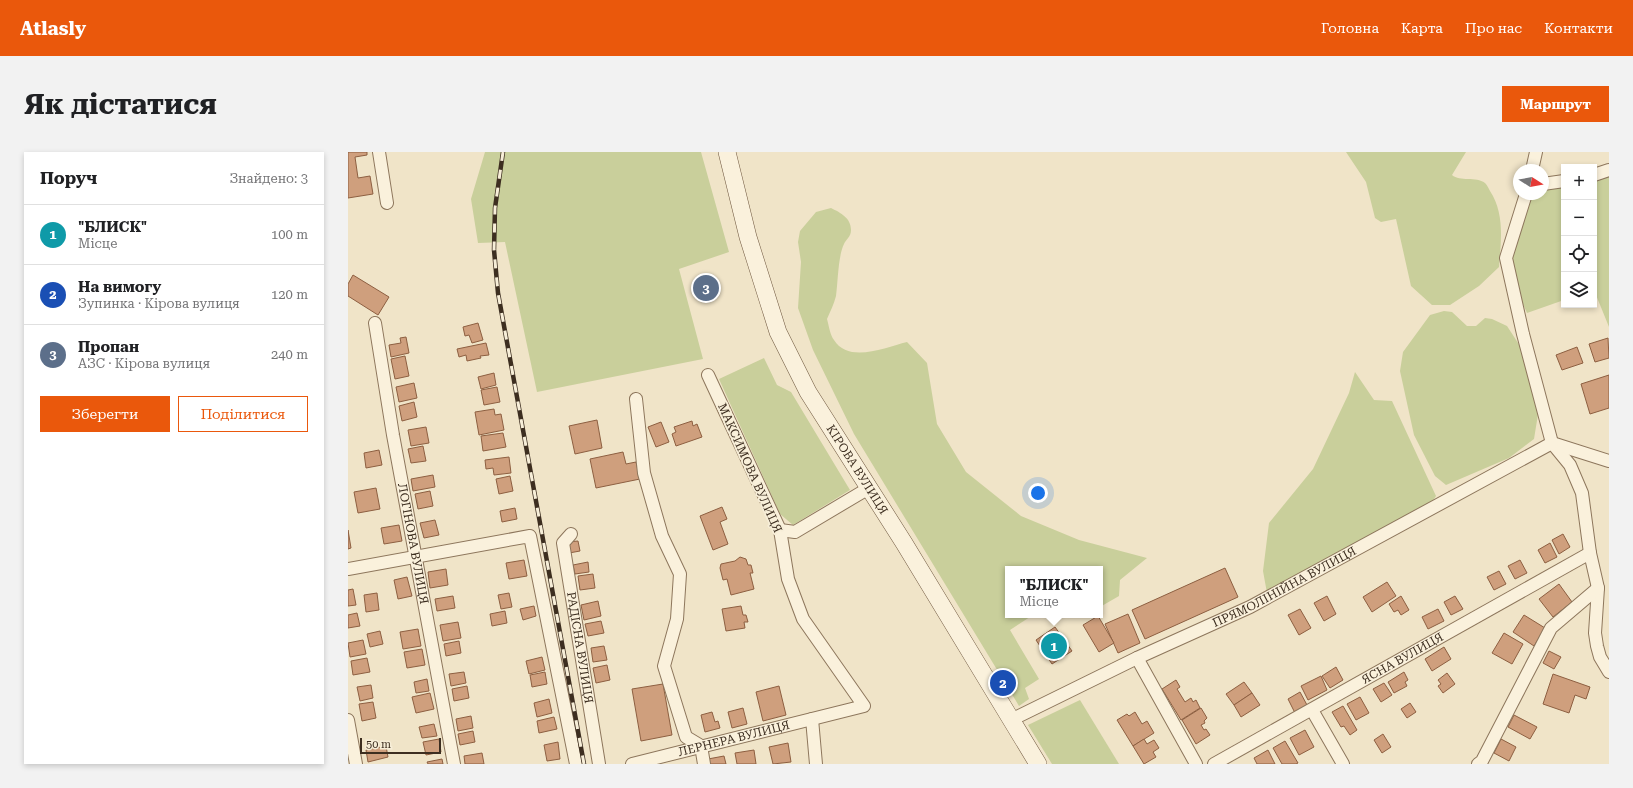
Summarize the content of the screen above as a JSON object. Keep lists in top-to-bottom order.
{
  "streets": {
    "main road": ["КІРОВА ВУЛИЦЯ"],
    "street": [
      "МАКСИМОВА ВУЛИЦЯ",
      "ЛОГІНОВА ВУЛИЦЯ",
      "ПРЯМОЛІНІЙНА ВУЛИЦЯ",
      "РАДІСНА ВУЛИЦЯ",
      "ЯСНА ВУЛИЦЯ",
      "ЛЕРНЕРА ВУЛИЦЯ"
    ]
  },
  "crossings": [
    ["МАКСИМОВА ВУЛИЦЯ", "ЛЕРНЕРА ВУЛИЦЯ"],
    ["КІРОВА ВУЛИЦЯ", "ПРЯМОЛІНІЙНА ВУЛИЦЯ"],
    ["ЛОГІНОВА ВУЛИЦЯ", "РАДІСНА ВУЛИЦЯ"]
  ],
  "scale_bar": "50 m",
  "north": "right",
  "page": {
    "header": "Atlasly",
    "nav": [
      "Головна",
      "Карта",
      "Про нас",
      "Контакти"
    ],
    "buttons": [
      "Маршрут",
      ["Зберегти", "Поділитися"]
    ],
    "title": "Як дістатися",
    "heading": ["Поруч", "Знайдено: 3"],
    "map_buttons": ["+", "−"],
    "list": [
      {
        "mark": "1",
        "name": "\"БЛИСК\"",
        "note": "Місце",
        "value": "100 m"
      },
      {
        "mark": "2",
        "name": "На вимогу",
        "note": "Зупинка · Кірова вулиця",
        "value": "120 m"
      },
      {
        "mark": "3",
        "name": "Пропан",
        "note": "АЗС · Кірова вулиця",
        "value": "240 m"
      }
    ],
    "pins": ["3", "1", "2"],
    "popup": ["\"БЛИСК\"", "Місце"],
    "scale": "50 m"
  }
}
